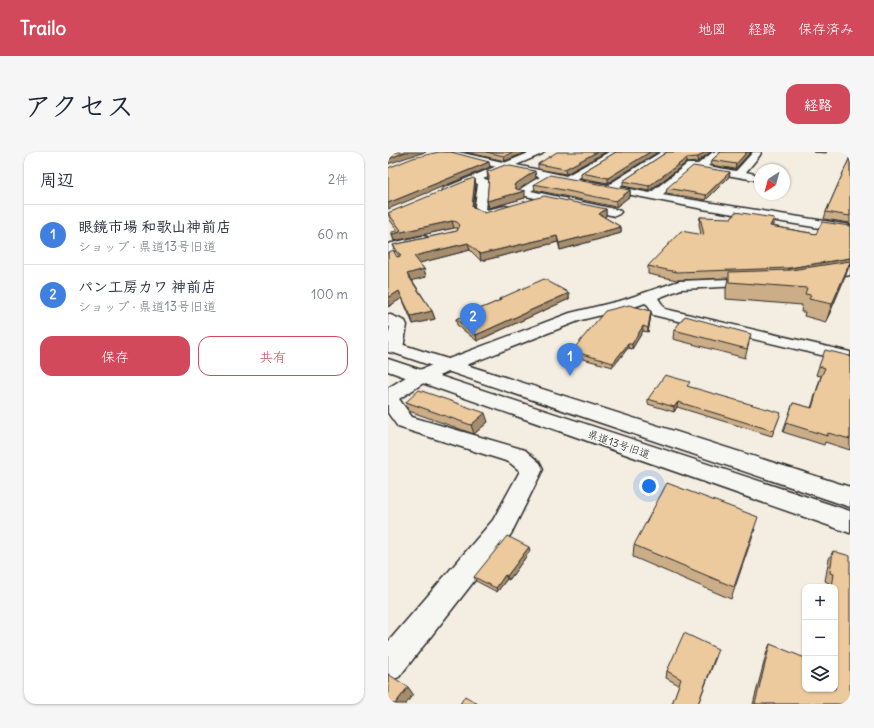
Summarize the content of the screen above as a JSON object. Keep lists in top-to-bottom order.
{
  "streets": {
    "street": ["県道13号旧道"]
  },
  "north": "bottom left",
  "page": {
    "header": "Trailo",
    "nav": ["地図", "経路", "保存済み"],
    "title": "アクセス",
    "buttons": [
      "経路",
      ["保存", "共有"]
    ],
    "heading": ["周辺", "2件"],
    "list": [
      {
        "mark": "1",
        "name": "眼鏡市場 和歌山神前店",
        "note": "ショップ · 県道13号旧道",
        "value": "60 m"
      },
      {
        "mark": "2",
        "name": "パン工房カワ 神前店",
        "note": "ショップ · 県道13号旧道",
        "value": "100 m"
      }
    ],
    "pins": ["2", "1"],
    "map_buttons": ["+", "−"]
  }
}
